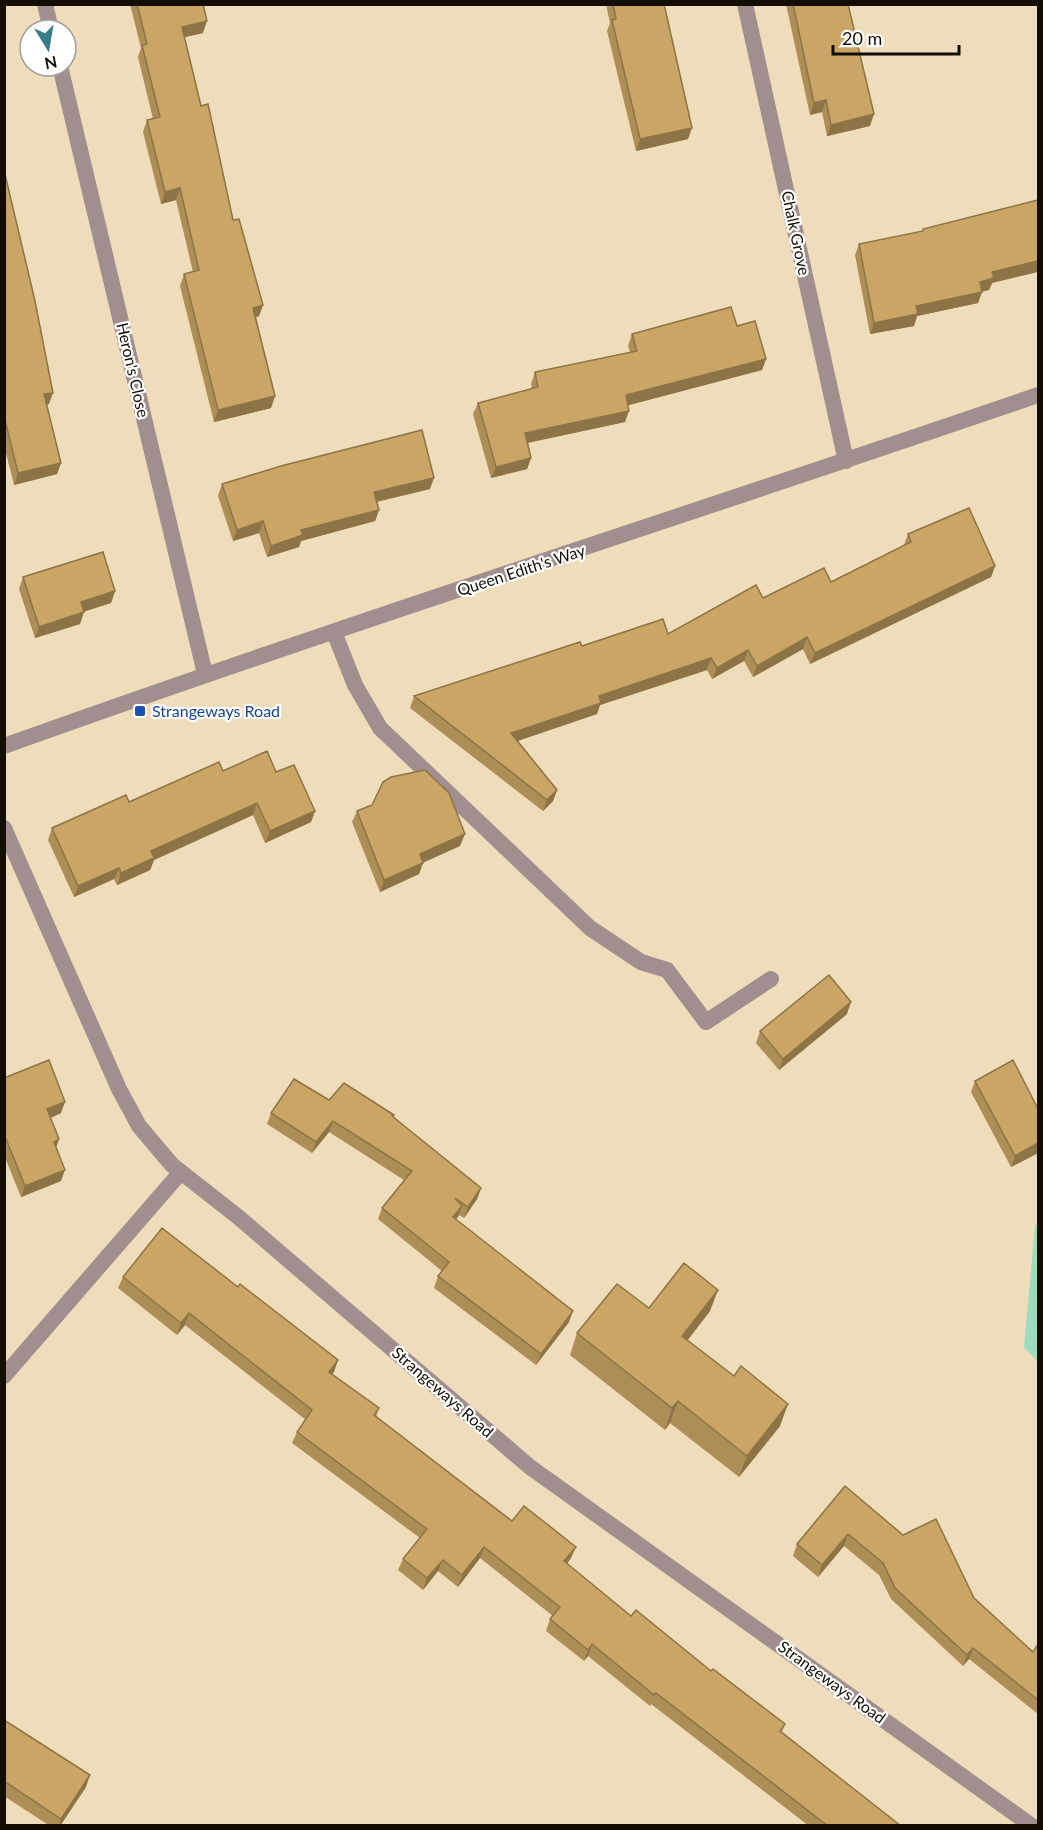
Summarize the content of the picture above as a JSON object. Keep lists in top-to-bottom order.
{
  "streets": {
    "street": [
      "Chalk Grove",
      "Heron's Close",
      "Queen Edith's Way",
      "Strangeways Road"
    ]
  },
  "crossings": [
    ["Chalk Grove", "Queen Edith's Way"],
    ["Heron's Close", "Queen Edith's Way"]
  ],
  "places": {
    "transit": ["Strangeways Road"]
  },
  "scale_bar": "20 m",
  "north": "bottom"
}
